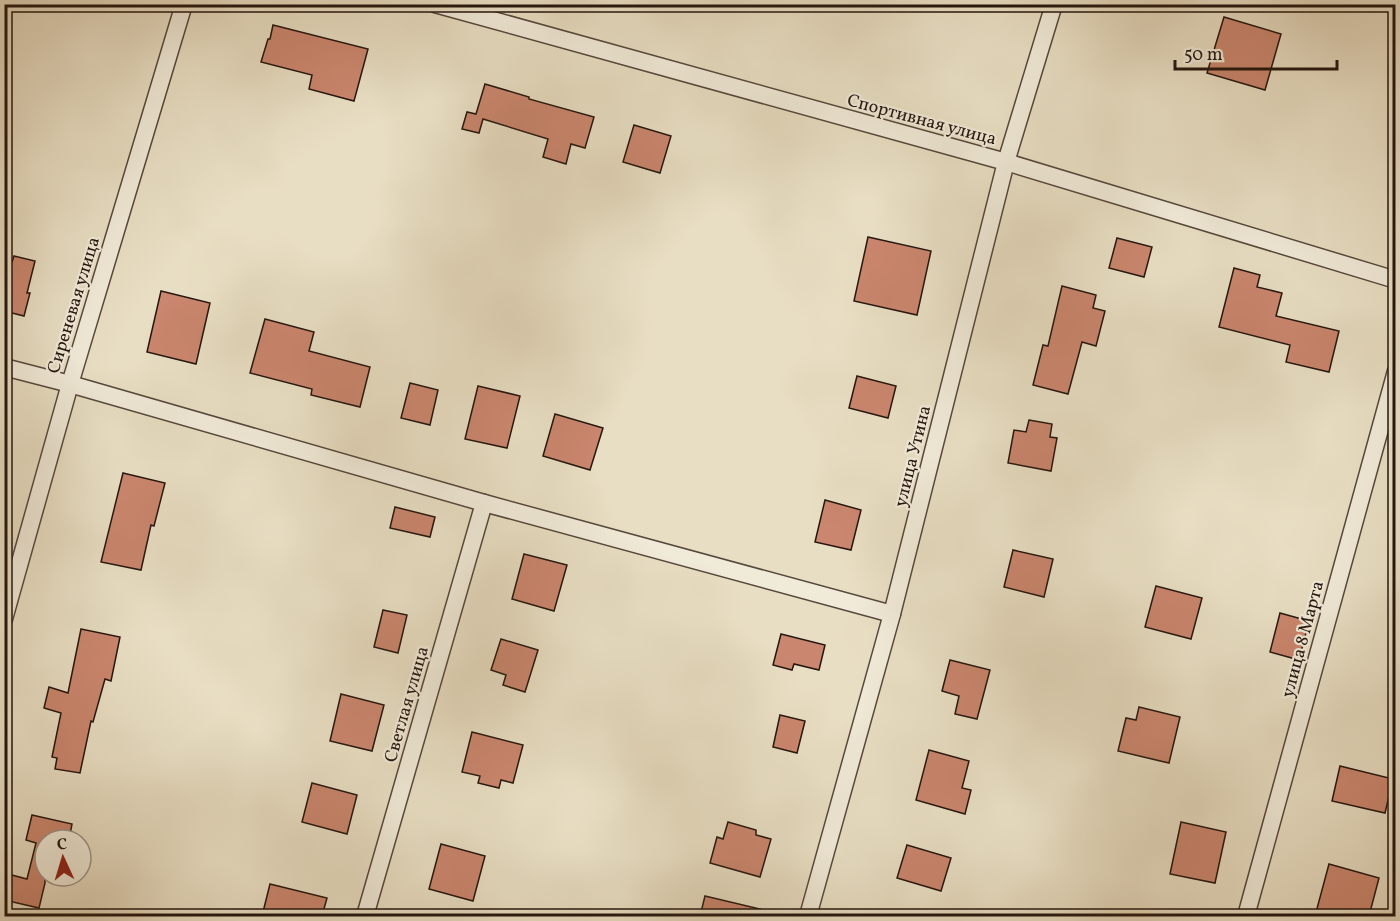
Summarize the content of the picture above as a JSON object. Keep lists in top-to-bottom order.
{
  "streets": {
    "street": [
      "Спортивная улица",
      "Сиреневая улица",
      "улица Утина",
      "улица 8 Марта",
      "Светлая улица"
    ]
  },
  "crossings": [
    ["Спортивная улица", "улица Утина"]
  ],
  "scale_bar": "50 m",
  "north": "top"
}
